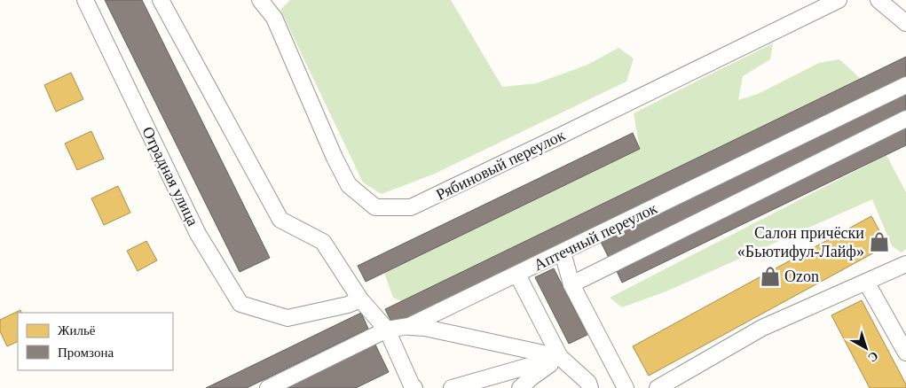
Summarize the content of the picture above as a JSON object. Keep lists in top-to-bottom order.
{
  "streets": {
    "street": ["Рябиновый переулок", "Отрадная улица", "Аптечный переулок"]
  },
  "places": {
    "shop": ["Салон причёски «Бьютифул-Лайф»", "Ozon"]
  },
  "legend": ["Жильё", "Промзона"],
  "north": "bottom right"
}
